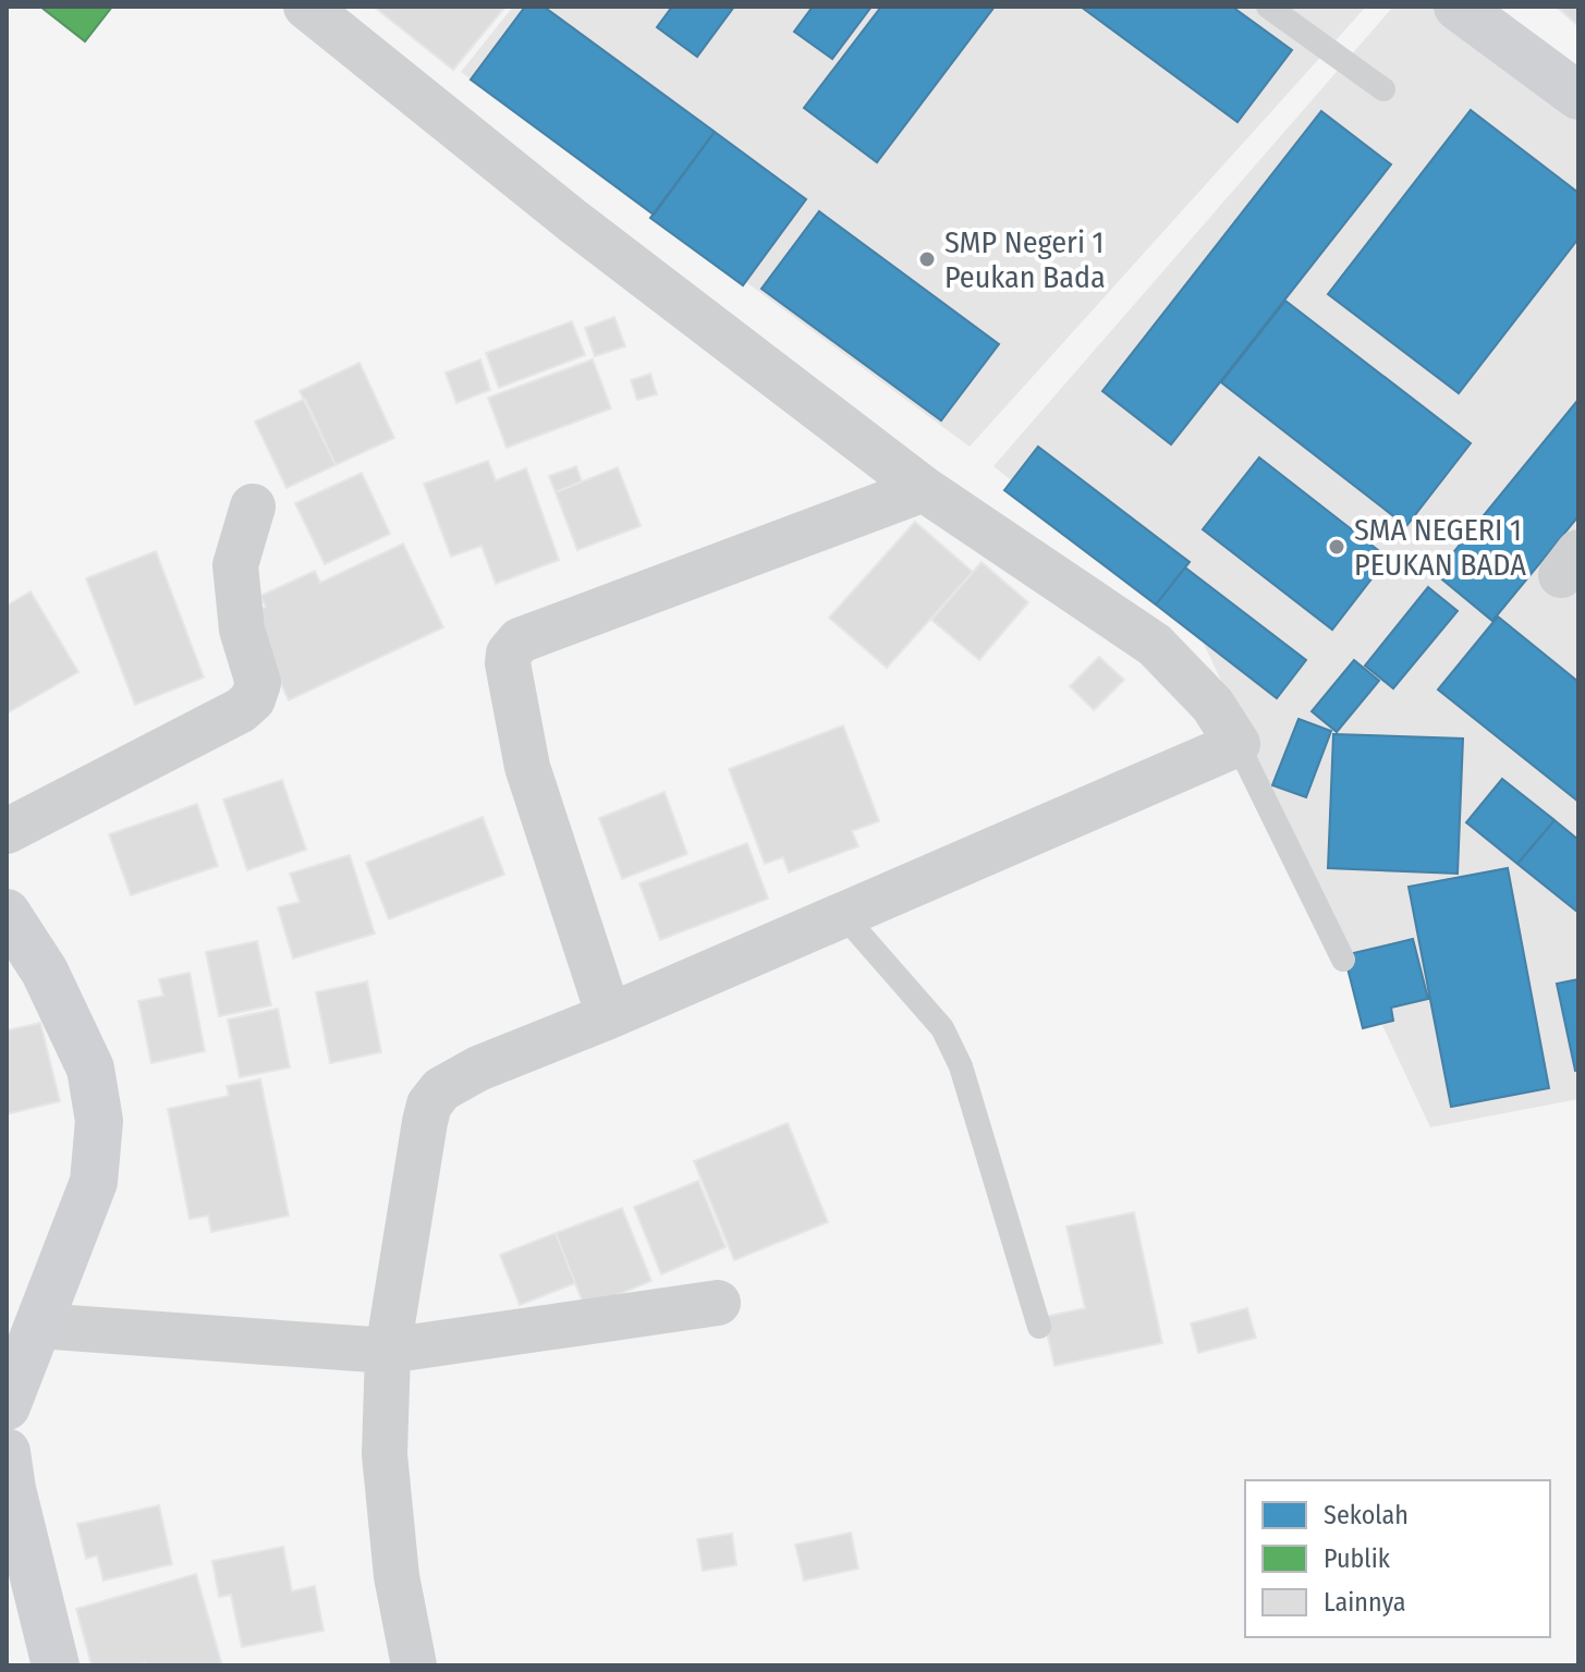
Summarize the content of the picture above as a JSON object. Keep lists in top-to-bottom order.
{
  "places": ["SMP Negeri 1 Peukan Bada", "SMA NEGERI 1 PEUKAN BADA"],
  "legend": ["Sekolah", "Publik", "Lainnya"]
}
